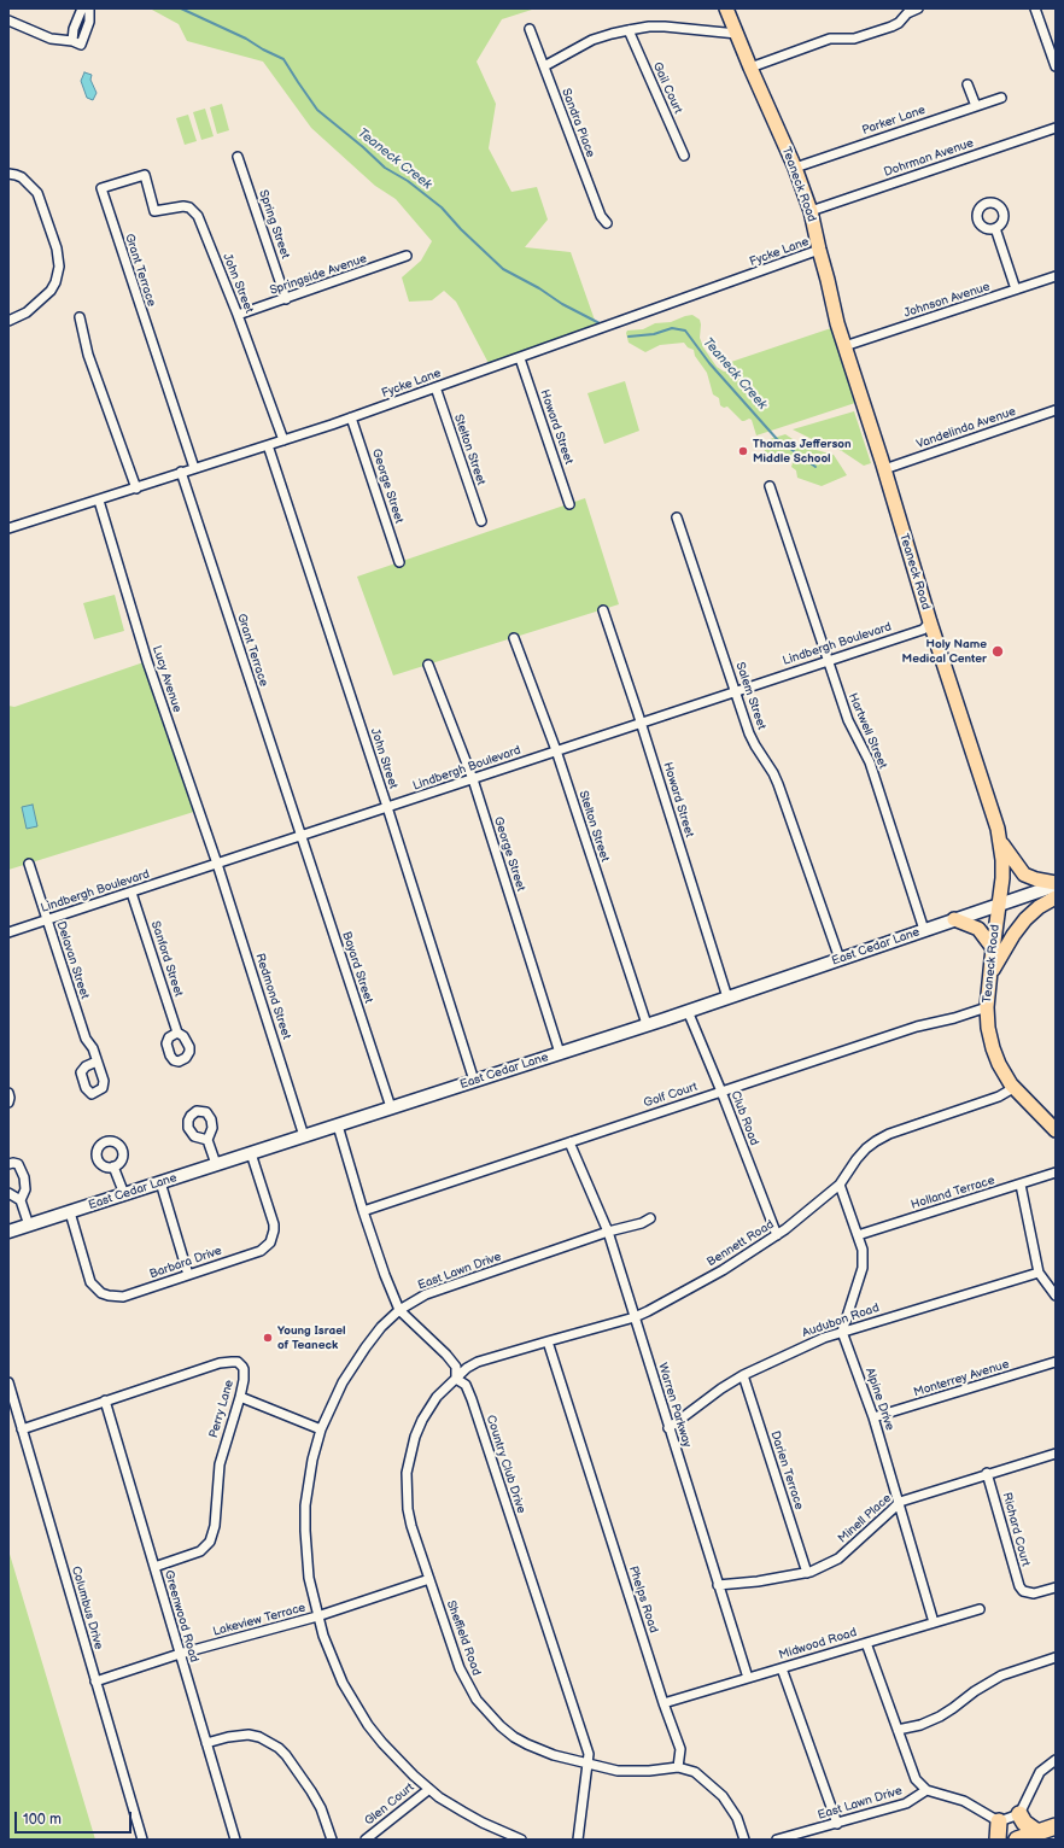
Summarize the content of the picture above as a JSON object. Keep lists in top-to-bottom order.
{
  "streets": {
    "main road": ["Teaneck Road"],
    "street": [
      "Gail Court",
      "Parker Lane",
      "Sandra Place",
      "Dohrman Avenue",
      "Spring Street",
      "Fycke Lane",
      "Grant Terrace",
      "Springside Avenue",
      "John Street",
      "Johnson Avenue",
      "Howard Street",
      "Vandelinda Avenue",
      "Stelton Street",
      "George Street",
      "Lindbergh Boulevard",
      "Lucy Avenue",
      "Salem Street",
      "Hartwell Street",
      "East Cedar Lane",
      "Sanford Street",
      "Delavan Street",
      "Bayard Street",
      "Redmond Street",
      "Golf Court",
      "Club Road",
      "Holland Terrace",
      "Bennett Road",
      "Barbara Drive",
      "East Lawn Drive",
      "Audubon Road",
      "Monterrey Avenue",
      "Alpine Drive",
      "Warren Parkway",
      "Perry Lane",
      "Country Club Drive",
      "Darien Terrace",
      "Minell Place",
      "Richard Court",
      "Phelps Road",
      "Columbus Drive",
      "Greenwood Road",
      "Lakeview Terrace",
      "Sheffield Road",
      "Midwood Road",
      "Glen Court"
    ]
  },
  "crossings": [
    ["Parker Lane", "Teaneck Road"],
    ["Dohrman Avenue", "Teaneck Road"],
    ["Teaneck Road", "Fycke Lane"],
    ["Teaneck Road", "Johnson Avenue"],
    ["Teaneck Road", "Vandelinda Avenue"],
    ["Teaneck Road", "Lindbergh Boulevard"],
    ["Teaneck Road", "East Cedar Lane"],
    ["Teaneck Road", "Golf Court"],
    ["Teaneck Road", "Bennett Road"],
    ["Spring Street", "Springside Avenue"],
    ["Fycke Lane", "Grant Terrace"],
    ["Fycke Lane", "John Street"],
    ["Fycke Lane", "Howard Street"],
    ["Fycke Lane", "Stelton Street"],
    ["Fycke Lane", "George Street"],
    ["Fycke Lane", "Lucy Avenue"],
    ["Grant Terrace", "John Street"],
    ["Grant Terrace", "Lindbergh Boulevard"],
    ["Grant Terrace", "Bayard Street"],
    ["Springside Avenue", "John Street"],
    ["John Street", "Lindbergh Boulevard"],
    ["John Street", "East Cedar Lane"],
    ["Howard Street", "Lindbergh Boulevard"],
    ["Howard Street", "East Cedar Lane"],
    ["Stelton Street", "Lindbergh Boulevard"],
    ["Stelton Street", "East Cedar Lane"],
    ["George Street", "Lindbergh Boulevard"],
    ["George Street", "East Cedar Lane"],
    ["Lindbergh Boulevard", "Lucy Avenue"],
    ["Lindbergh Boulevard", "Salem Street"],
    ["Lindbergh Boulevard", "Hartwell Street"],
    ["Lindbergh Boulevard", "Sanford Street"],
    ["Lindbergh Boulevard", "Delavan Street"],
    ["Lindbergh Boulevard", "Bayard Street"],
    ["Lindbergh Boulevard", "Redmond Street"],
    ["Lucy Avenue", "Redmond Street"],
    ["Salem Street", "East Cedar Lane"],
    ["Hartwell Street", "East Cedar Lane"],
    ["East Cedar Lane", "Bayard Street"],
    ["East Cedar Lane", "Redmond Street"],
    ["East Cedar Lane", "Club Road"],
    ["East Cedar Lane", "Barbara Drive"],
    ["East Cedar Lane", "Country Club Drive"],
    ["Golf Court", "Club Road"],
    ["Golf Court", "Warren Parkway"],
    ["Golf Court", "Country Club Drive"],
    ["Club Road", "Bennett Road"],
    ["Bennett Road", "Warren Parkway"],
    ["Bennett Road", "Country Club Drive"],
    ["Bennett Road", "Phelps Road"],
    ["Bennett Road", "Sheffield Road"],
    ["East Lawn Drive", "Warren Parkway"],
    ["East Lawn Drive", "Country Club Drive"],
    ["East Lawn Drive", "Lakeview Terrace"],
    ["East Lawn Drive", "Glen Court"],
    ["Audubon Road", "Alpine Drive"],
    ["Audubon Road", "Warren Parkway"],
    ["Audubon Road", "Darien Terrace"],
    ["Monterrey Avenue", "Alpine Drive"],
    ["Alpine Drive", "Minell Place"],
    ["Alpine Drive", "Midwood Road"],
    ["Warren Parkway", "Minell Place"],
    ["Warren Parkway", "Midwood Road"],
    ["Perry Lane", "Columbus Drive"],
    ["Perry Lane", "Greenwood Road"],
    ["Country Club Drive", "Sheffield Road"],
    ["Darien Terrace", "Minell Place"],
    ["Minell Place", "Richard Court"],
    ["Phelps Road", "Sheffield Road"],
    ["Phelps Road", "Midwood Road"],
    ["Columbus Drive", "Lakeview Terrace"],
    ["Greenwood Road", "Lakeview Terrace"],
    ["Lakeview Terrace", "Sheffield Road"]
  ],
  "water": ["Teaneck Creek"],
  "places": ["Thomas Jefferson Middle School", "Holy Name Medical Center", "Young Israel of Teaneck"],
  "scale_bar": "100 m"
}
